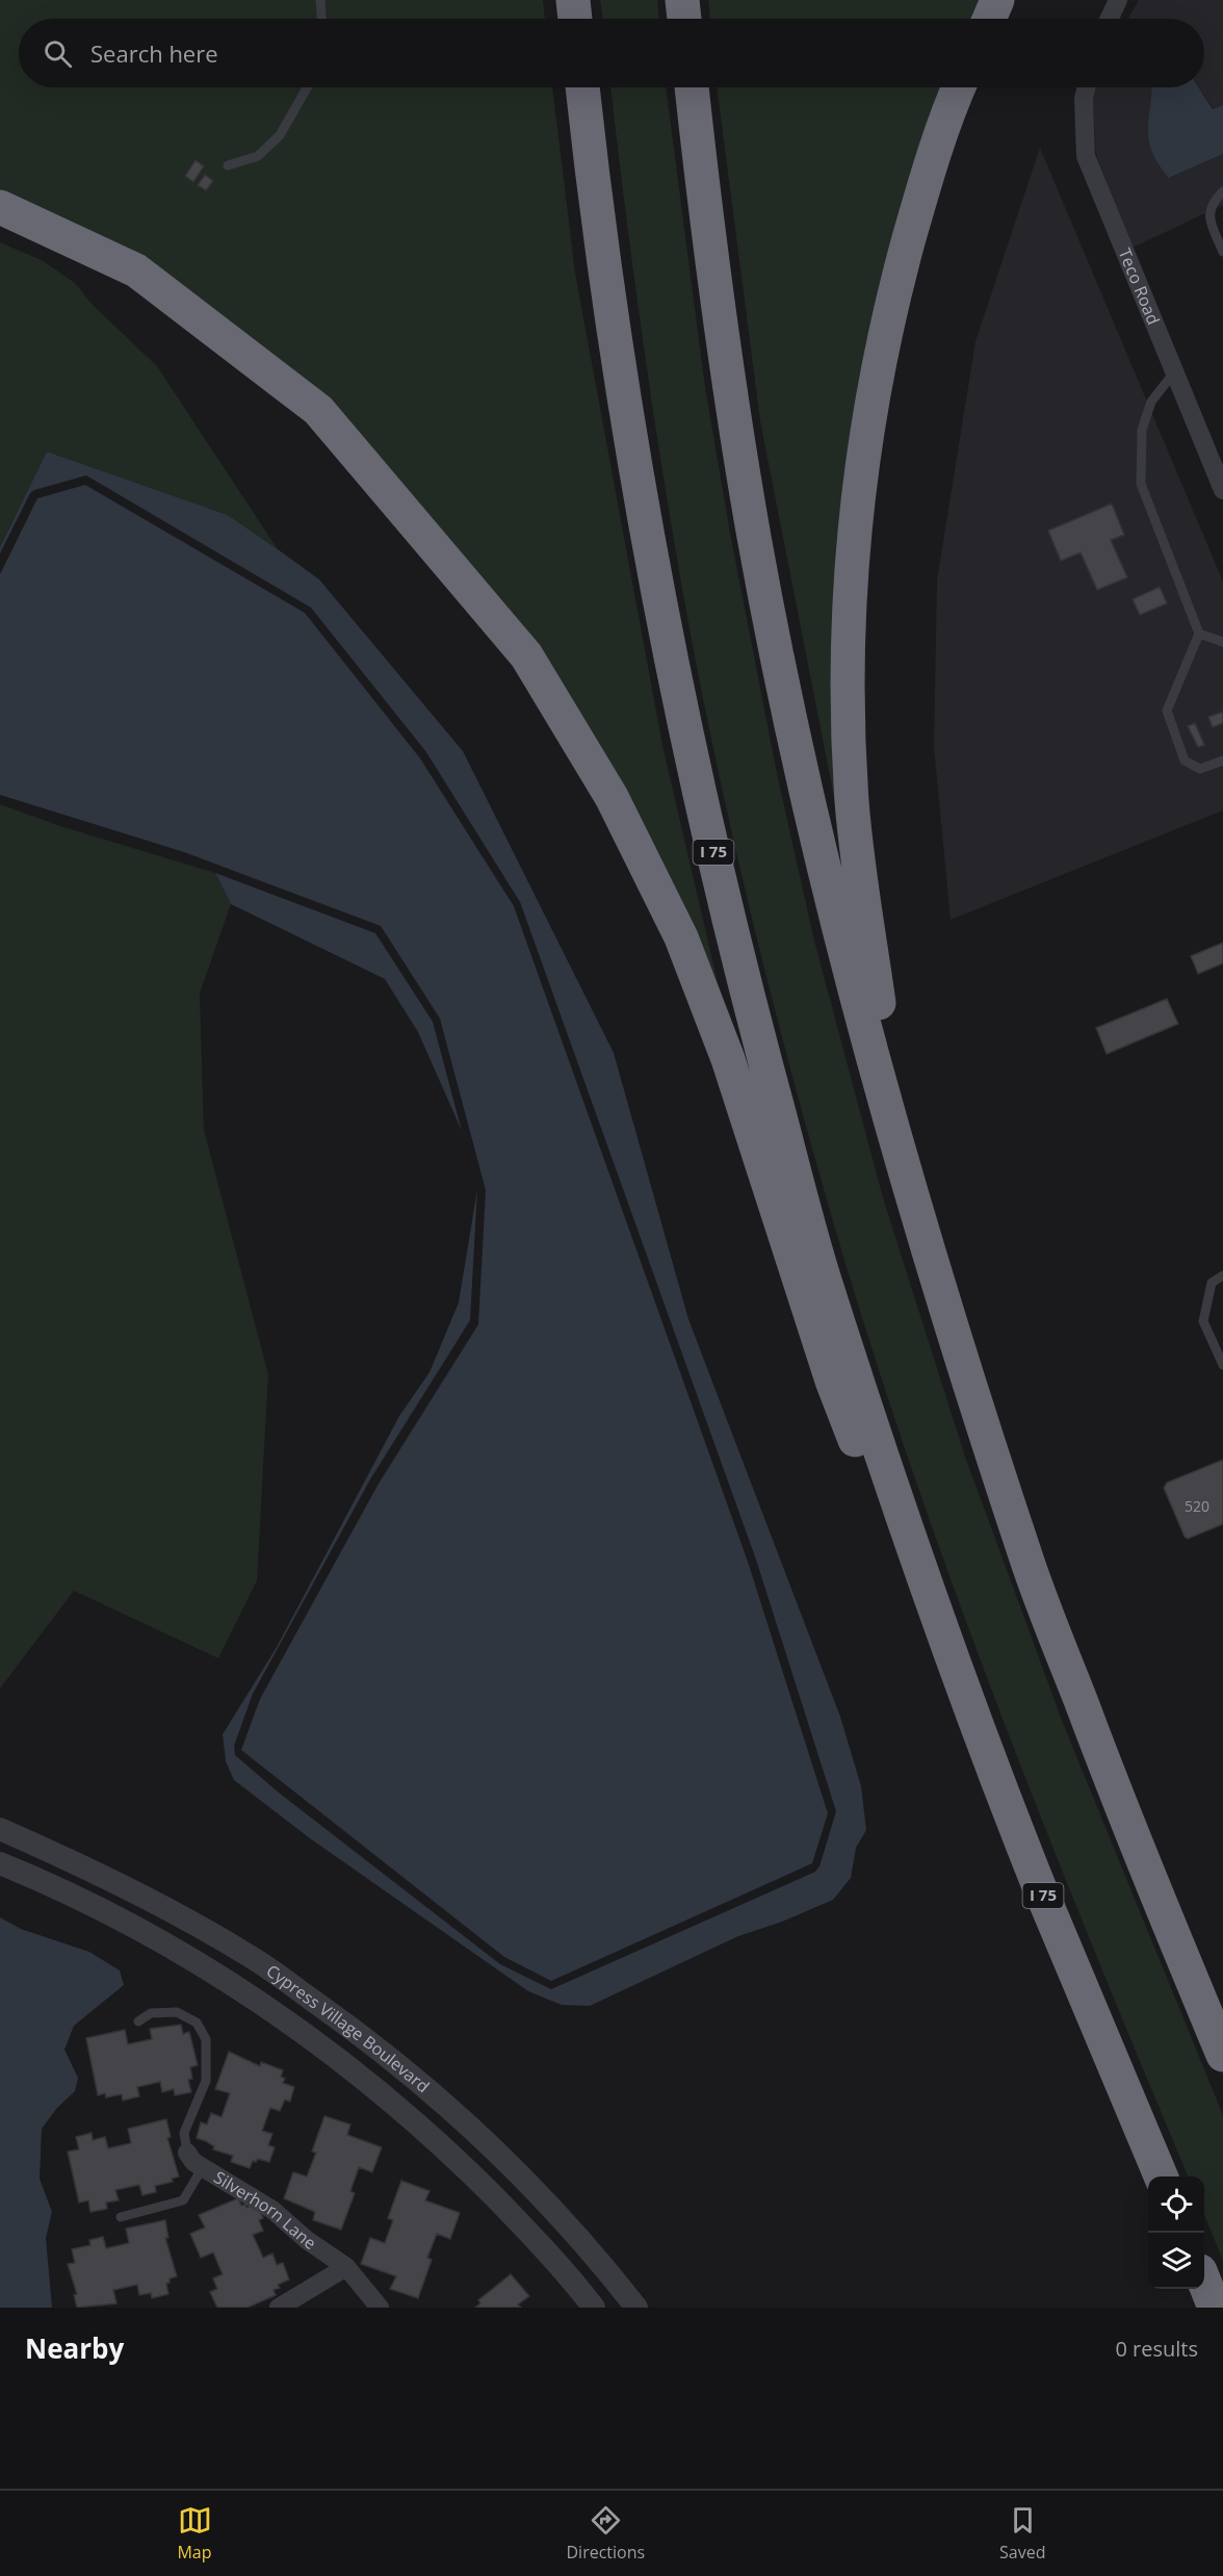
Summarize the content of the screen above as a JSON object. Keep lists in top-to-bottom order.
{
  "streets": {
    "highway": ["I 75"],
    "street": ["Teco Road", "Cypress Village Boulevard", "Silverhorn Lane"]
  },
  "house_numbers": ["520"],
  "page": {
    "search": "Search here",
    "heading": ["Nearby", "0 results"],
    "nav": ["Map", "Directions", "Saved"]
  }
}
